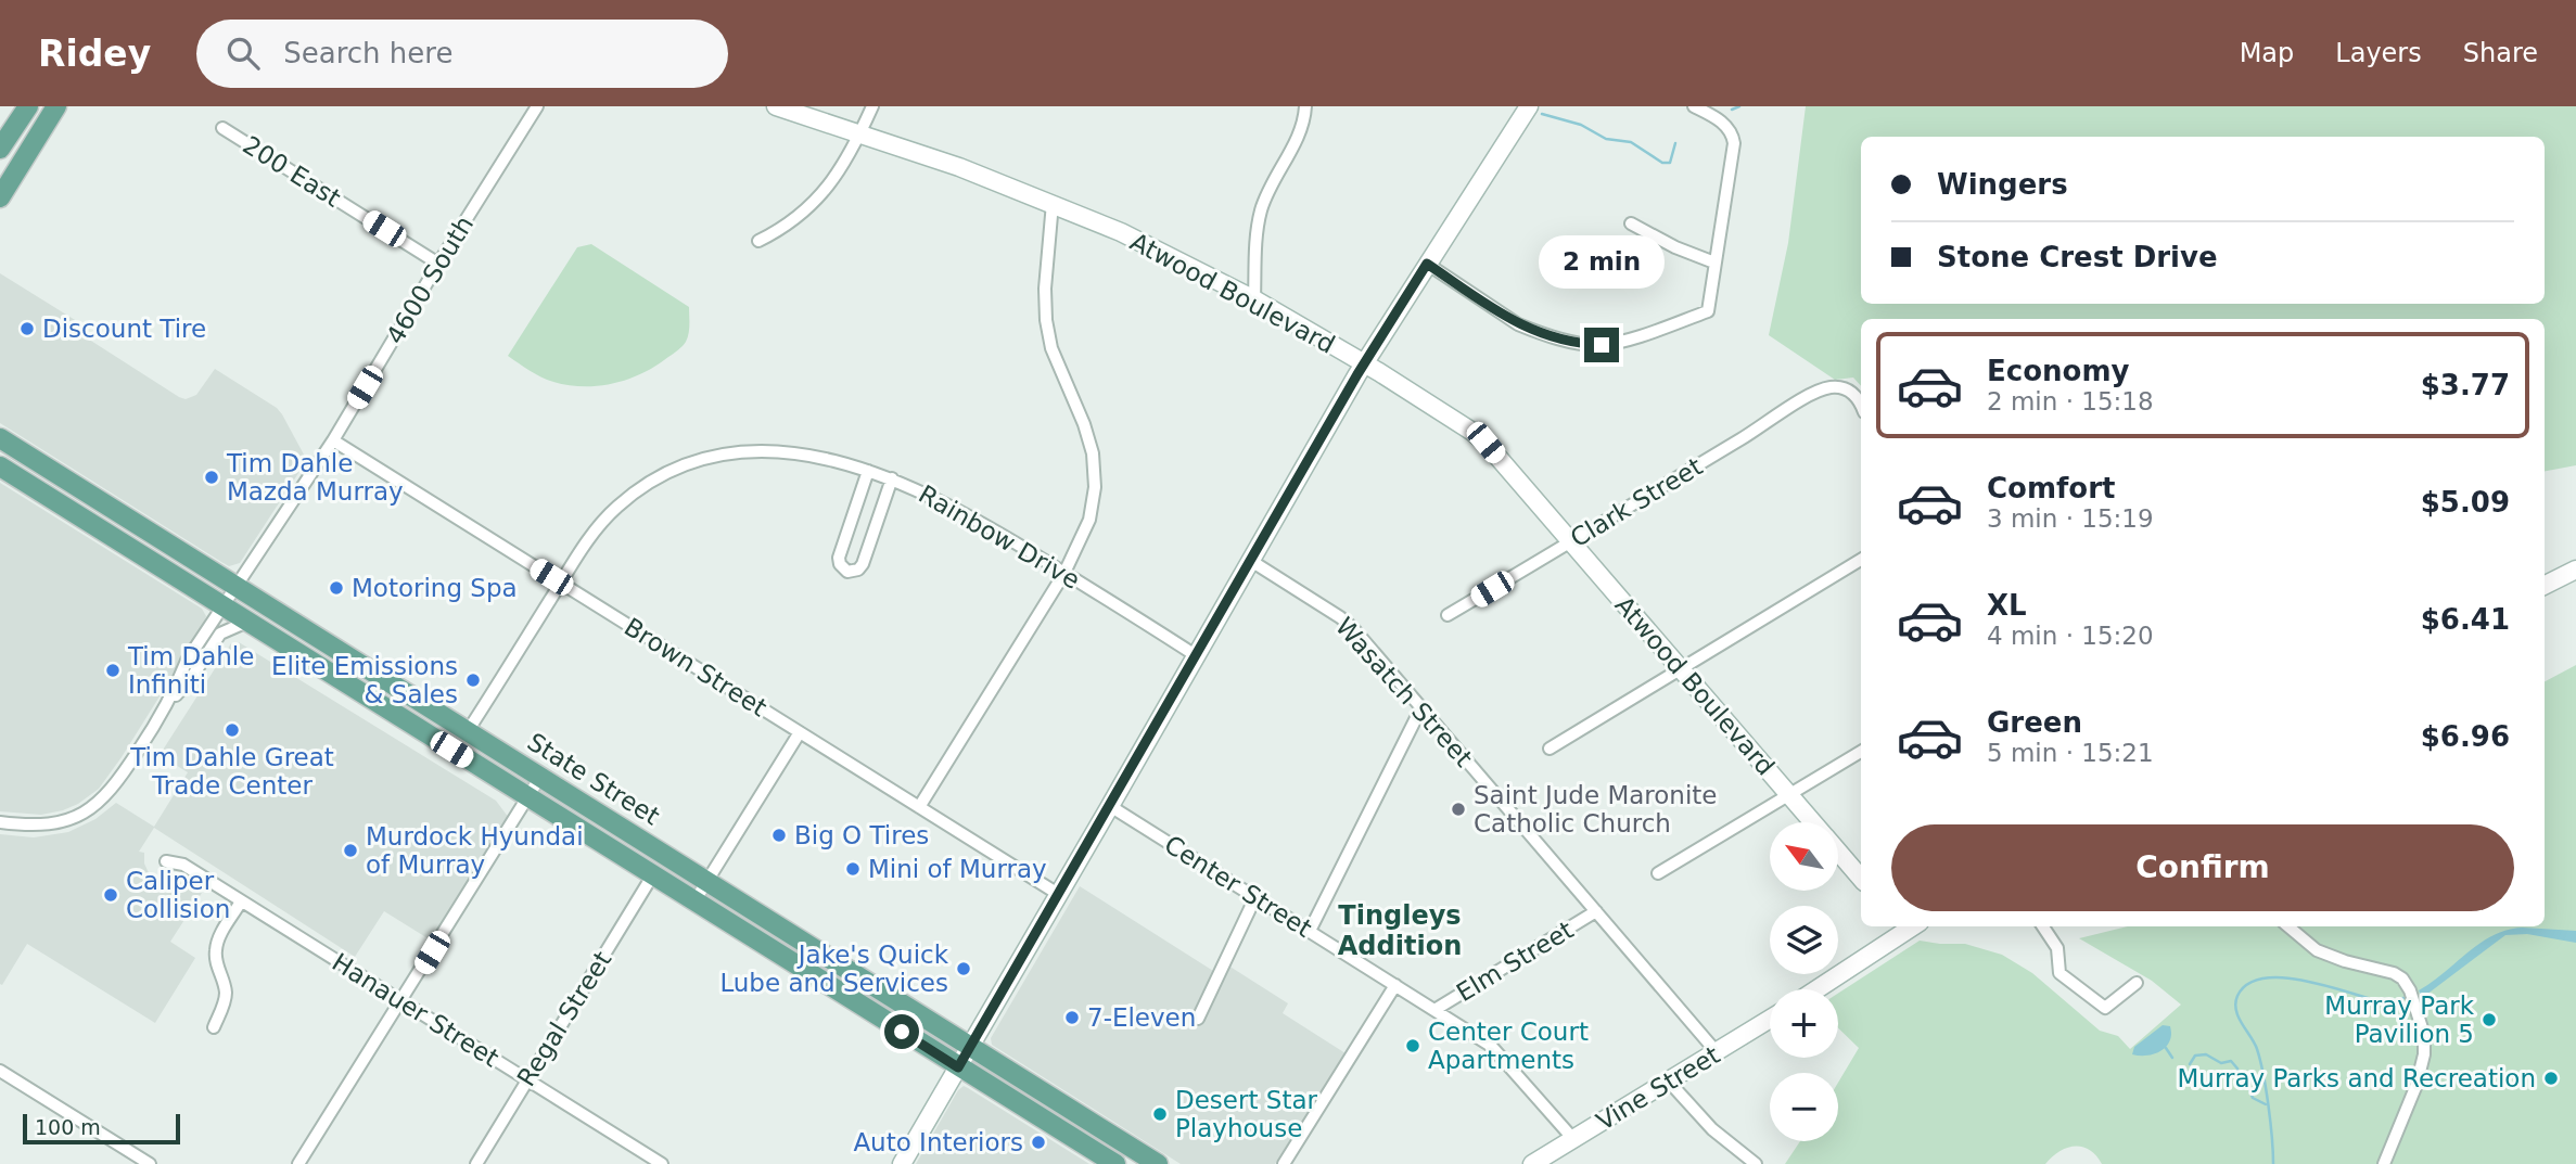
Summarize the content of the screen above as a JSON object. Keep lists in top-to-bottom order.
{
  "streets": {
    "main road": ["State Street"],
    "street": [
      "200 East",
      "4600 South",
      "Atwood Boulevard",
      "Clark Street",
      "Rainbow Drive",
      "Brown Street",
      "Wasatch Street",
      "Center Street",
      "Elm Street",
      "Hanauer Street",
      "Regal Street",
      "Vine Street"
    ]
  },
  "crossings": [
    ["200 East", "4600 South"],
    ["4600 South", "Brown Street"],
    ["4600 South", "State Street"],
    ["Atwood Boulevard", "Clark Street"],
    ["Rainbow Drive", "Brown Street"],
    ["Rainbow Drive", "State Street"],
    ["Wasatch Street", "Elm Street"],
    ["Wasatch Street", "Vine Street"],
    ["State Street", "Regal Street"],
    ["Center Street", "Elm Street"],
    ["Center Street", "Vine Street"],
    ["Hanauer Street", "Regal Street"]
  ],
  "districts": ["Tingleys Addition"],
  "places": [
    "Discount Tire",
    "Tim Dahle Mazda Murray",
    "Motoring Spa",
    "Tim Dahle Infiniti",
    "Elite Emissions & Sales",
    "Tim Dahle Great Trade Center",
    "Saint Jude Maronite Catholic Church",
    "Big O Tires",
    "Murdock Hyundai of Murray",
    "Mini of Murray",
    "Caliper Collision",
    "Jake's Quick Lube and Services",
    "7-Eleven",
    "Murray Park Pavilion 5",
    "Center Court Apartments",
    "Murray Parks and Recreation",
    "Desert Star Playhouse",
    "Auto Interiors"
  ],
  "scale_bar": "100 m",
  "north": "top left",
  "page": {
    "header": "Ridey",
    "search": "Search here",
    "nav": ["Map", "Layers", "Share"],
    "banner": ["Wingers", "Stone Crest Drive"],
    "bubble": "2 min",
    "list": [
      {
        "name": "Economy",
        "note": "2 min · 15:18",
        "value": "$3.77"
      },
      {
        "name": "Comfort",
        "note": "3 min · 15:19",
        "value": "$5.09"
      },
      {
        "name": "XL",
        "note": "4 min · 15:20",
        "value": "$6.41"
      },
      {
        "name": "Green",
        "note": "5 min · 15:21",
        "value": "$6.96"
      }
    ],
    "buttons": "Confirm",
    "map_buttons": ["+", "−"],
    "scale": "100 m"
  }
}
